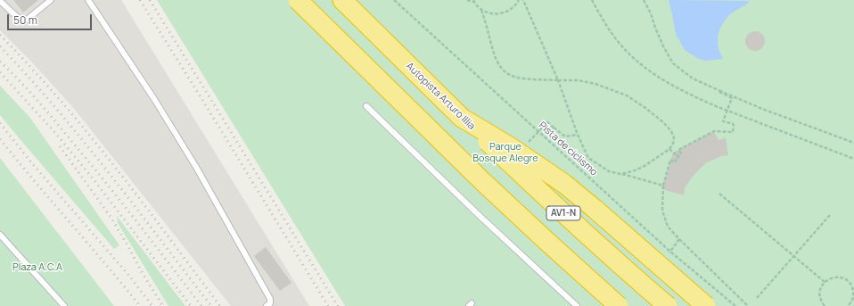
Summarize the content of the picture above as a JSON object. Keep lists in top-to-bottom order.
{
  "streets": {
    "highway": ["Autopista Arturo Illia", "AV1-N"],
    "path": ["Pista de ciclismo"]
  },
  "parks": ["Parque Bosque Alegre", "Plaza A.C.A"],
  "scale_bar": "50 m"
}
